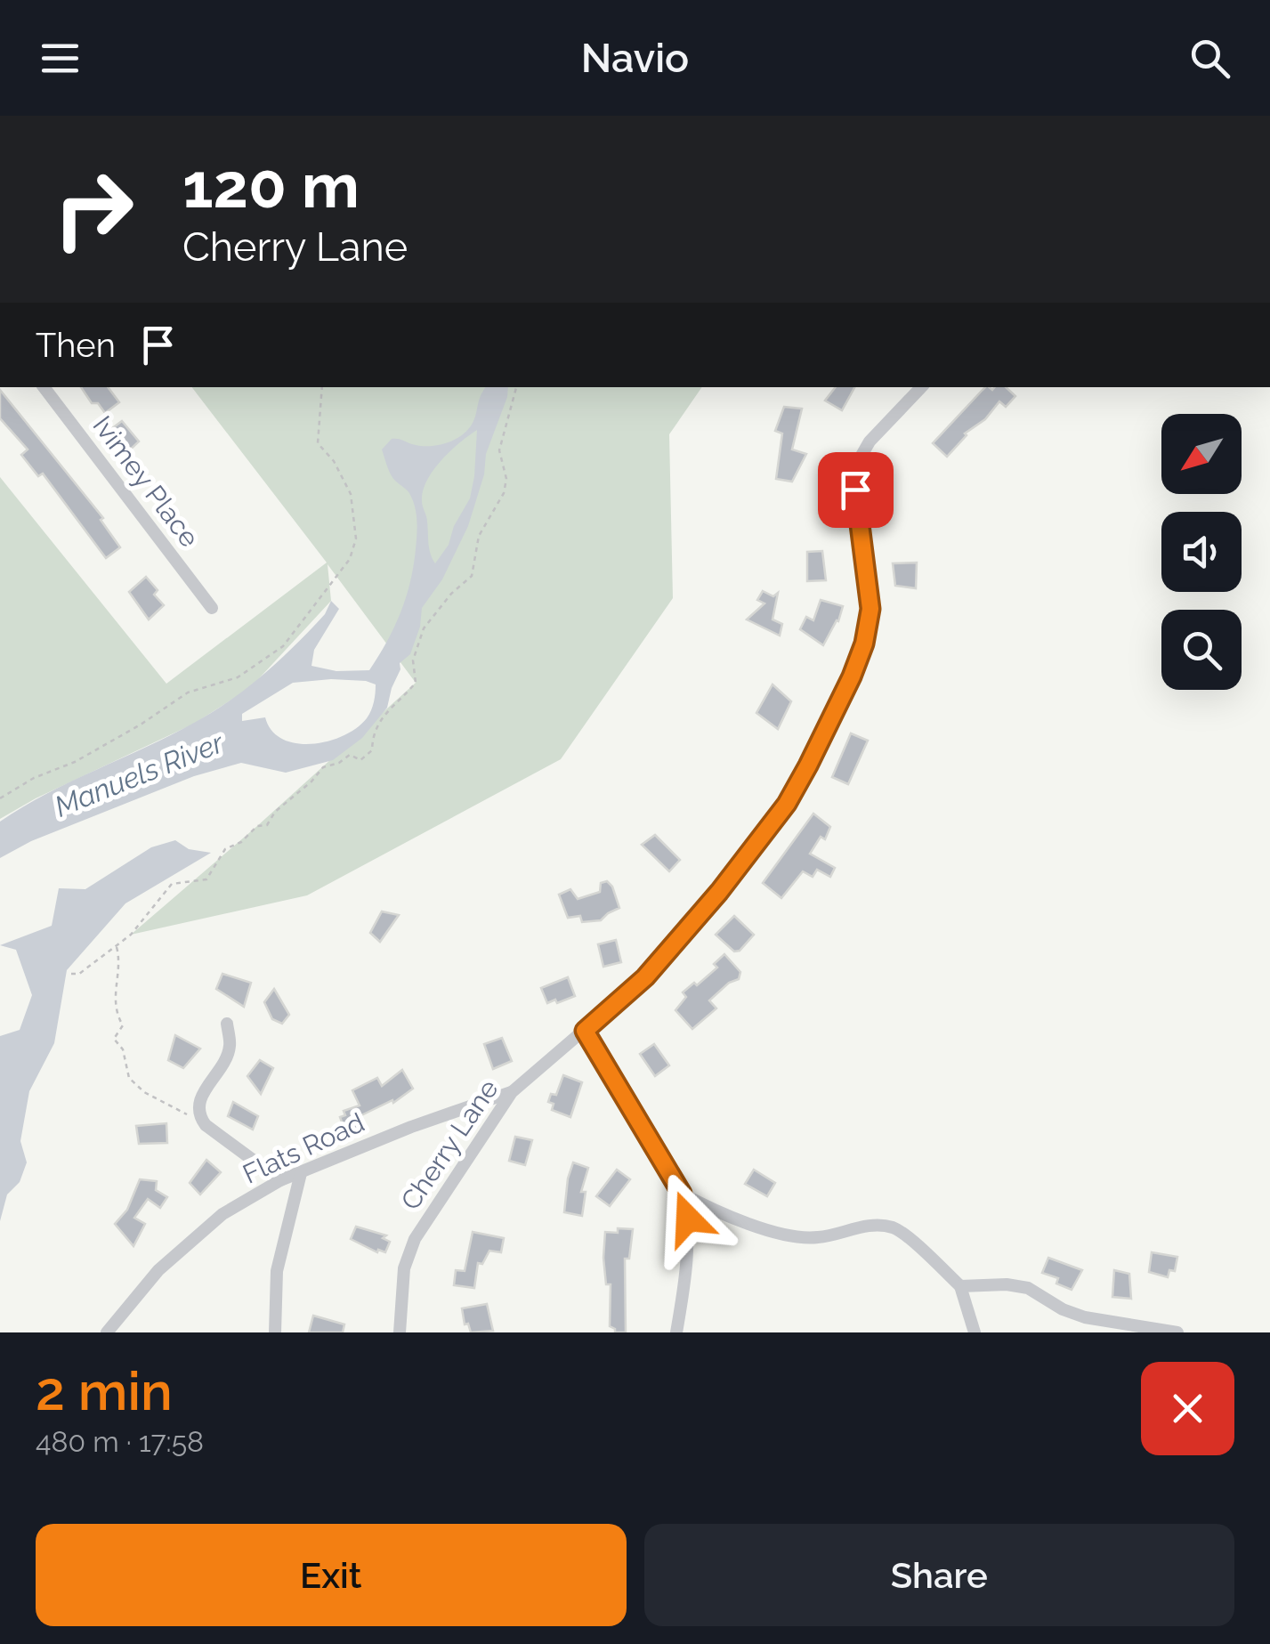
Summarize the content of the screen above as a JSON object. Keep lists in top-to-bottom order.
{
  "streets": {
    "street": ["Ivimey Place", "Cherry Lane", "Flats Road"]
  },
  "crossings": [
    ["Cherry Lane", "Flats Road"]
  ],
  "water": ["Manuels River"],
  "north": "bottom left",
  "page": {
    "header": "Navio",
    "turn": ["120 m", "Cherry Lane"],
    "then": "Then",
    "heading": ["2 min", "480 m · 17:58"],
    "buttons": ["Exit", "Share"]
  }
}
